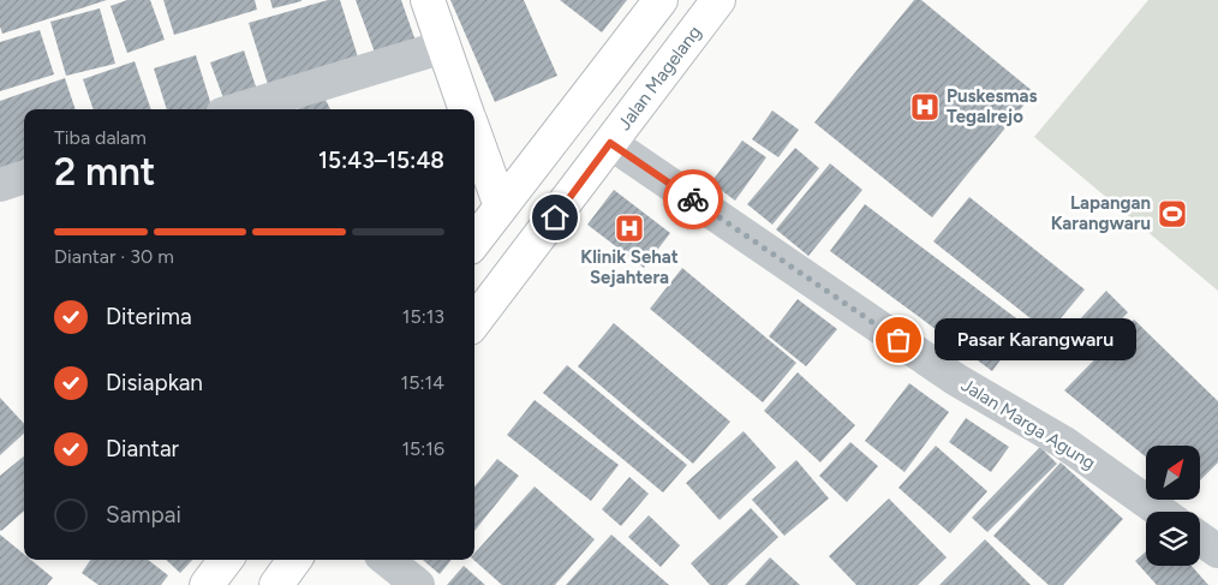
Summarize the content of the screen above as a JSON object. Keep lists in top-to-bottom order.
{
  "streets": {
    "main road": ["Jalan Magelang"],
    "street": ["Jalan Marga Agung"]
  },
  "crossings": [
    ["Jalan Magelang", "Jalan Marga Agung"]
  ],
  "places": {
    "hospital": ["Puskesmas Tegalrejo", "Klinik Sehat Sejahtera"],
    "sports": ["Lapangan Karangwaru"],
    "other": ["Pasar Karangwaru"]
  },
  "north": "top right",
  "page": {
    "heading": ["2 mnt", "Tiba dalam", "15:43–15:48"],
    "bar": "Diantar · 30 m",
    "list": [
      ["Diterima", "15:13"],
      ["Disiapkan", "15:14"],
      ["Diantar", "15:16"],
      "Sampai"
    ],
    "bubble": "Pasar Karangwaru"
  }
}
